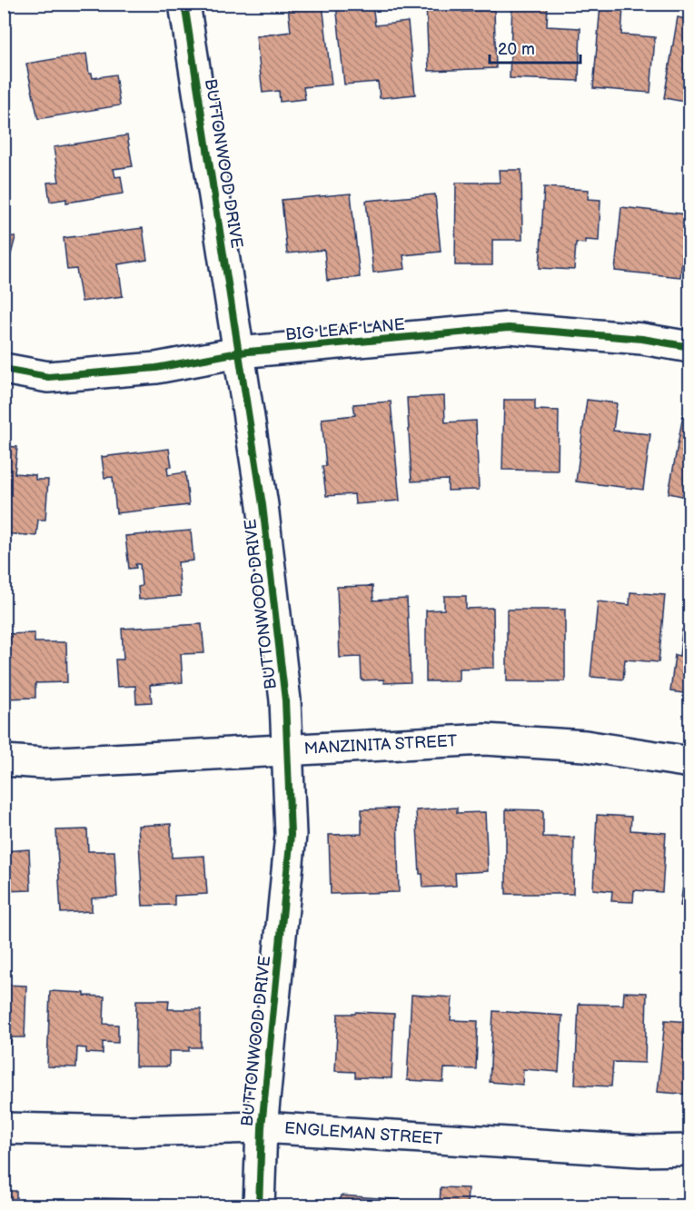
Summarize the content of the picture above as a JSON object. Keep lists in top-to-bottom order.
{
  "streets": {
    "street": [
      "BUTTONWOOD DRIVE",
      "BIG LEAF LANE",
      "MANZINITA STREET",
      "ENGLEMAN STREET"
    ]
  },
  "crossings": [
    ["BUTTONWOOD DRIVE", "BIG LEAF LANE"],
    ["BUTTONWOOD DRIVE", "MANZINITA STREET"],
    ["BUTTONWOOD DRIVE", "ENGLEMAN STREET"]
  ],
  "scale_bar": "20 m"
}
